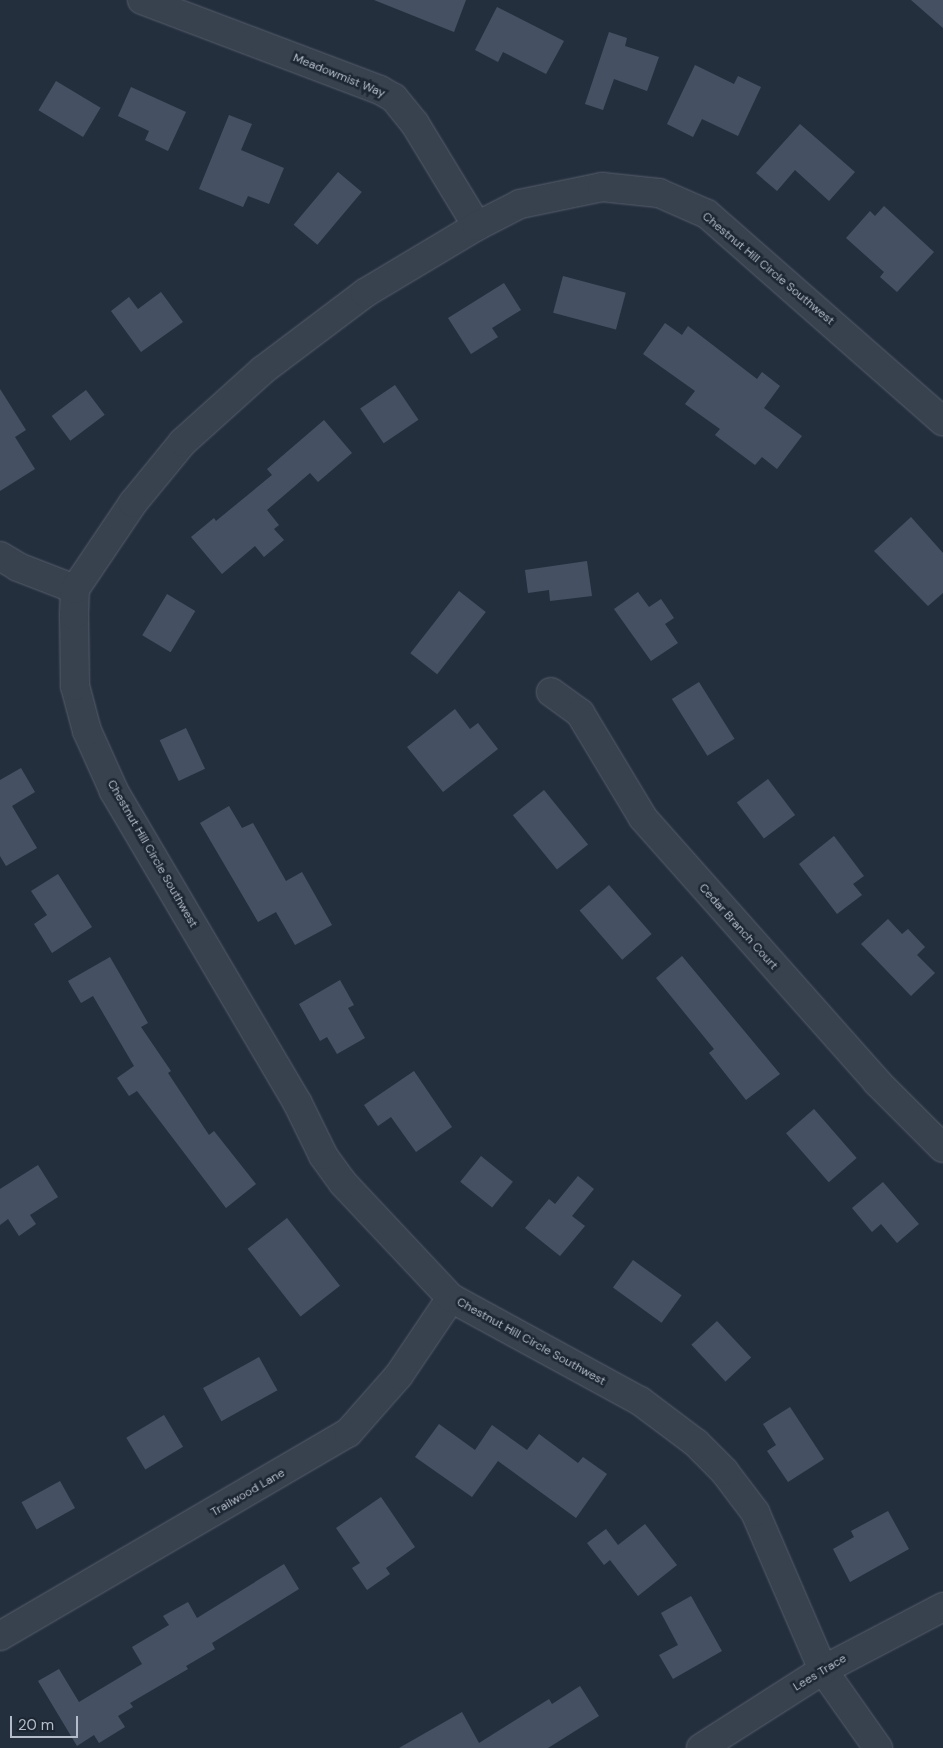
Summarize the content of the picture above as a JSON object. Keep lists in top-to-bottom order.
{
  "streets": {
    "street": [
      "Meadowmist Way",
      "Chestnut Hill Circle Southwest",
      "Cedar Branch Court",
      "Trailwood Lane",
      "Lees Trace"
    ]
  },
  "crossings": [
    ["Meadowmist Way", "Chestnut Hill Circle Southwest"],
    ["Chestnut Hill Circle Southwest", "Trailwood Lane"],
    ["Chestnut Hill Circle Southwest", "Lees Trace"]
  ],
  "scale_bar": "20 m"
}
